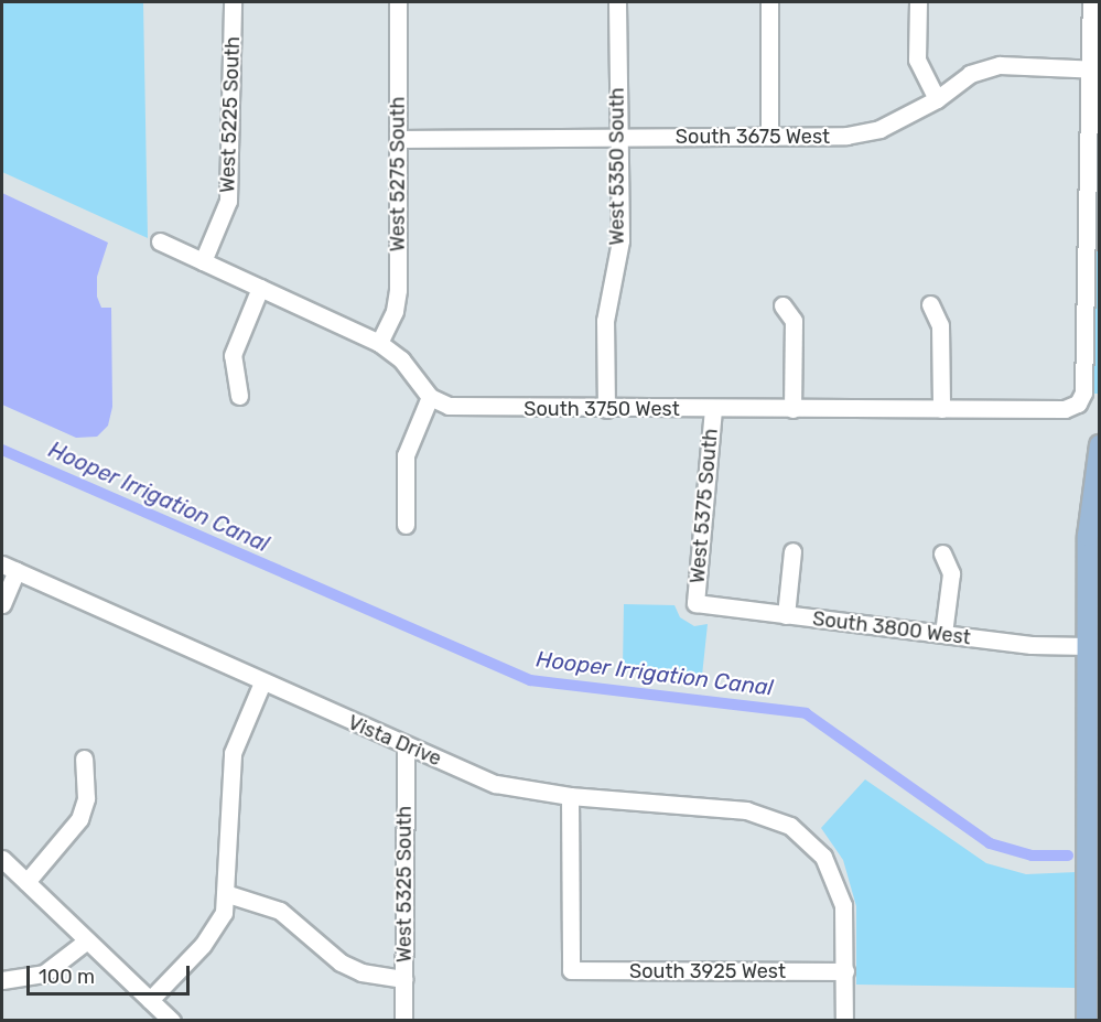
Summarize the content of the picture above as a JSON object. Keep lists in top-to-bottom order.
{
  "streets": {
    "street": [
      "West 5225 South",
      "South 3675 West",
      "West 5350 South",
      "West 5275 South",
      "South 3750 West",
      "West 5375 South",
      "South 3800 West",
      "Vista Drive",
      "West 5325 South",
      "South 3925 West"
    ]
  },
  "crossings": [
    ["South 3675 West", "West 5350 South"],
    ["South 3675 West", "West 5275 South"],
    ["South 3675 West", "South 3750 West"],
    ["West 5350 South", "South 3750 West"],
    ["South 3750 West", "West 5375 South"],
    ["West 5375 South", "South 3800 West"],
    ["Vista Drive", "West 5325 South"],
    ["Vista Drive", "South 3925 West"]
  ],
  "water": ["Hooper Irrigation Canal"],
  "scale_bar": "100 m"
}
